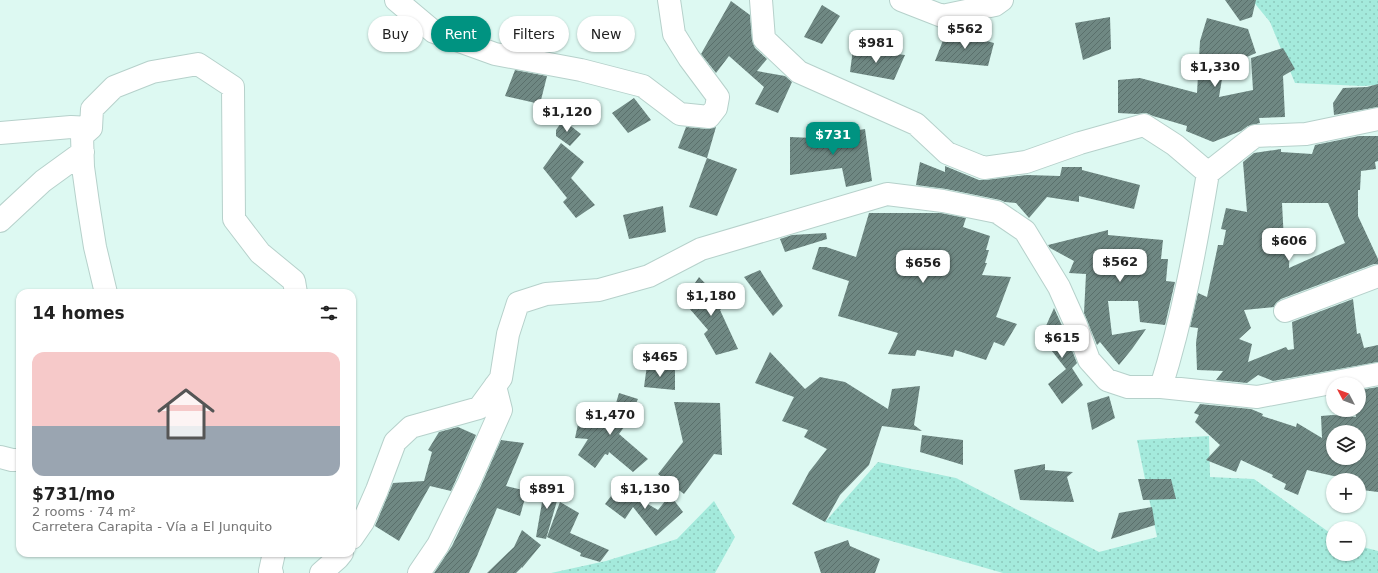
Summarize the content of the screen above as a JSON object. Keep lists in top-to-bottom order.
{
  "north": "top left",
  "page": {
    "price": [
      "$562",
      "$981",
      "$1,330",
      "$1,120",
      "$731",
      "$606",
      "$562",
      "$656",
      "$1,180",
      "$615",
      "$465",
      "$1,470",
      "$891",
      "$1,130"
    ],
    "chip": [
      "Buy",
      "Rent",
      "Filters",
      "New"
    ],
    "heading": "14 homes",
    "list": [
      {
        "name": "$731/mo",
        "note": "2 rooms · 74 m² · Carretera Carapita - Vía a El Junquito"
      }
    ],
    "map_buttons": ["+", "−"]
  }
}
